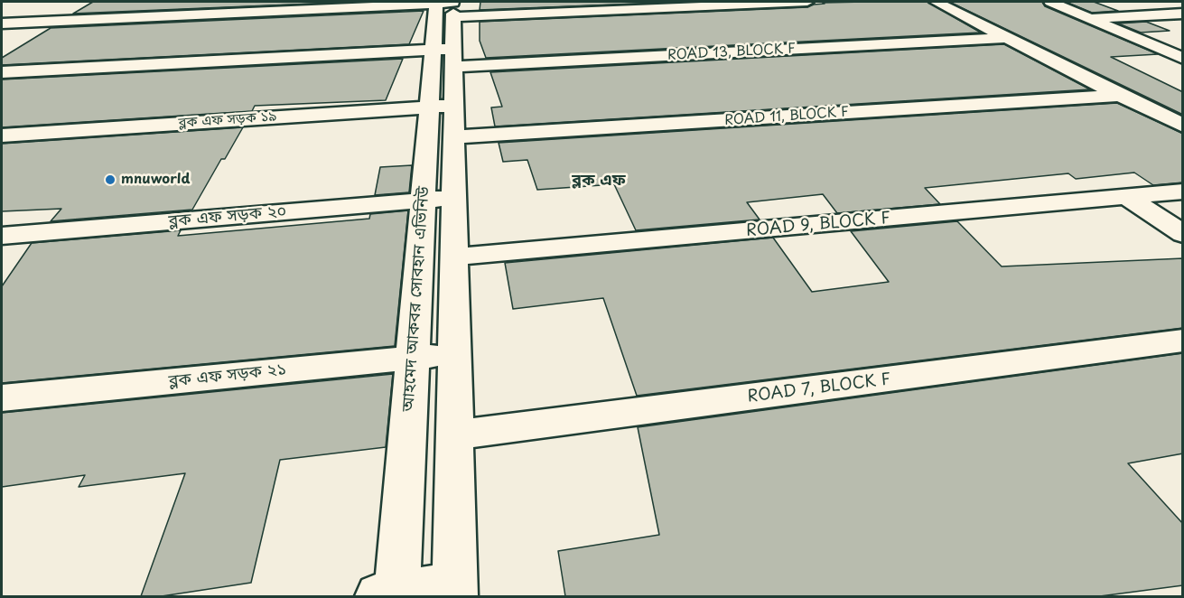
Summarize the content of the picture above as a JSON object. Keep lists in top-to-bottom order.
{
  "streets": {
    "street": [
      "ROAD 13, BLOCK F",
      "ROAD 11, BLOCK F",
      "ব্লক এফ সড়ক ১৯",
      "ব্লক এফ সড়ক ২০",
      "ROAD 9, BLOCK F",
      "আহমেদ আকবর সোবহান এভিনিউ",
      "ব্লক এফ সড়ক ২১",
      "ROAD 7, BLOCK F"
    ]
  },
  "crossings": [
    ["ROAD 13, BLOCK F", "আহমেদ আকবর সোবহান এভিনিউ"],
    ["ROAD 11, BLOCK F", "আহমেদ আকবর সোবহান এভিনিউ"],
    ["ব্লক এফ সড়ক ১৯", "আহমেদ আকবর সোবহান এভিনিউ"],
    ["ব্লক এফ সড়ক ২০", "আহমেদ আকবর সোবহান এভিনিউ"],
    ["ROAD 9, BLOCK F", "আহমেদ আকবর সোবহান এভিনিউ"],
    ["আহমেদ আকবর সোবহান এভিনিউ", "ব্লক এফ সড়ক ২১"],
    ["আহমেদ আকবর সোবহান এভিনিউ", "ROAD 7, BLOCK F"]
  ],
  "districts": ["ব্লক এফ"],
  "places": ["mnuworld"]
}
